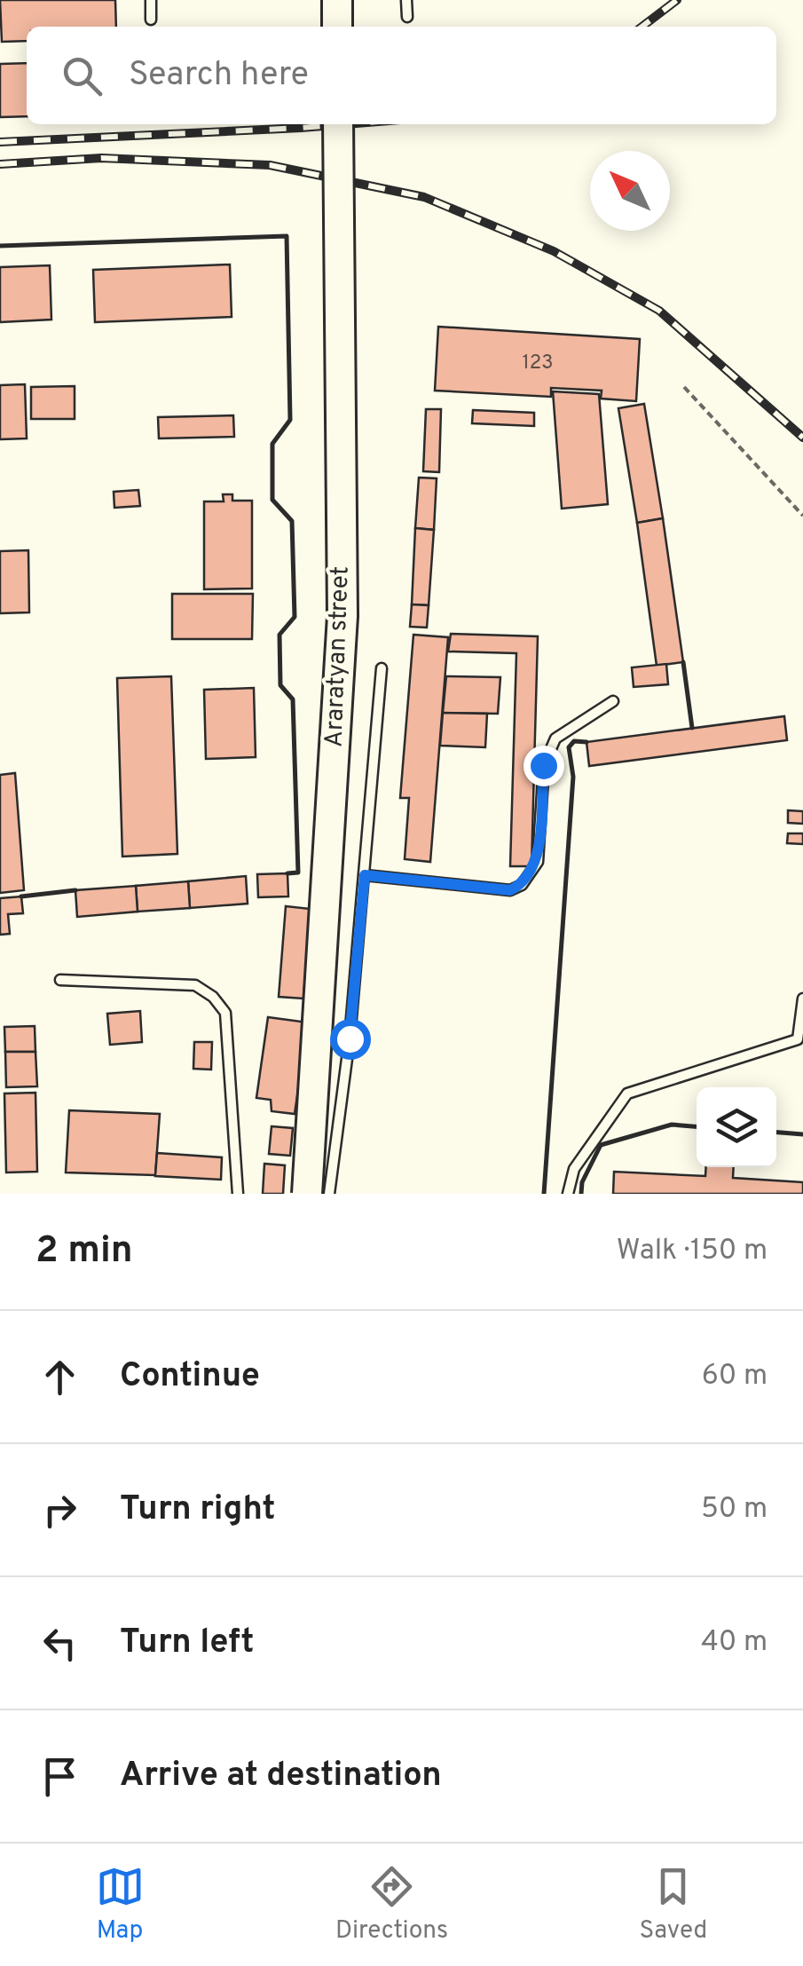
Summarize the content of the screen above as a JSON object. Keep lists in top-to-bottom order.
{
  "streets": {
    "main road": ["Araratyan street"]
  },
  "house_numbers": ["123"],
  "north": "top left",
  "page": {
    "search": "Search here",
    "heading": ["2 min", "Walk · 150 m"],
    "list": [
      ["Continue", "60 m"],
      ["Turn right", "50 m"],
      ["Turn left", "40 m"],
      "Arrive at destination"
    ],
    "nav": ["Map", "Directions", "Saved"]
  }
}
